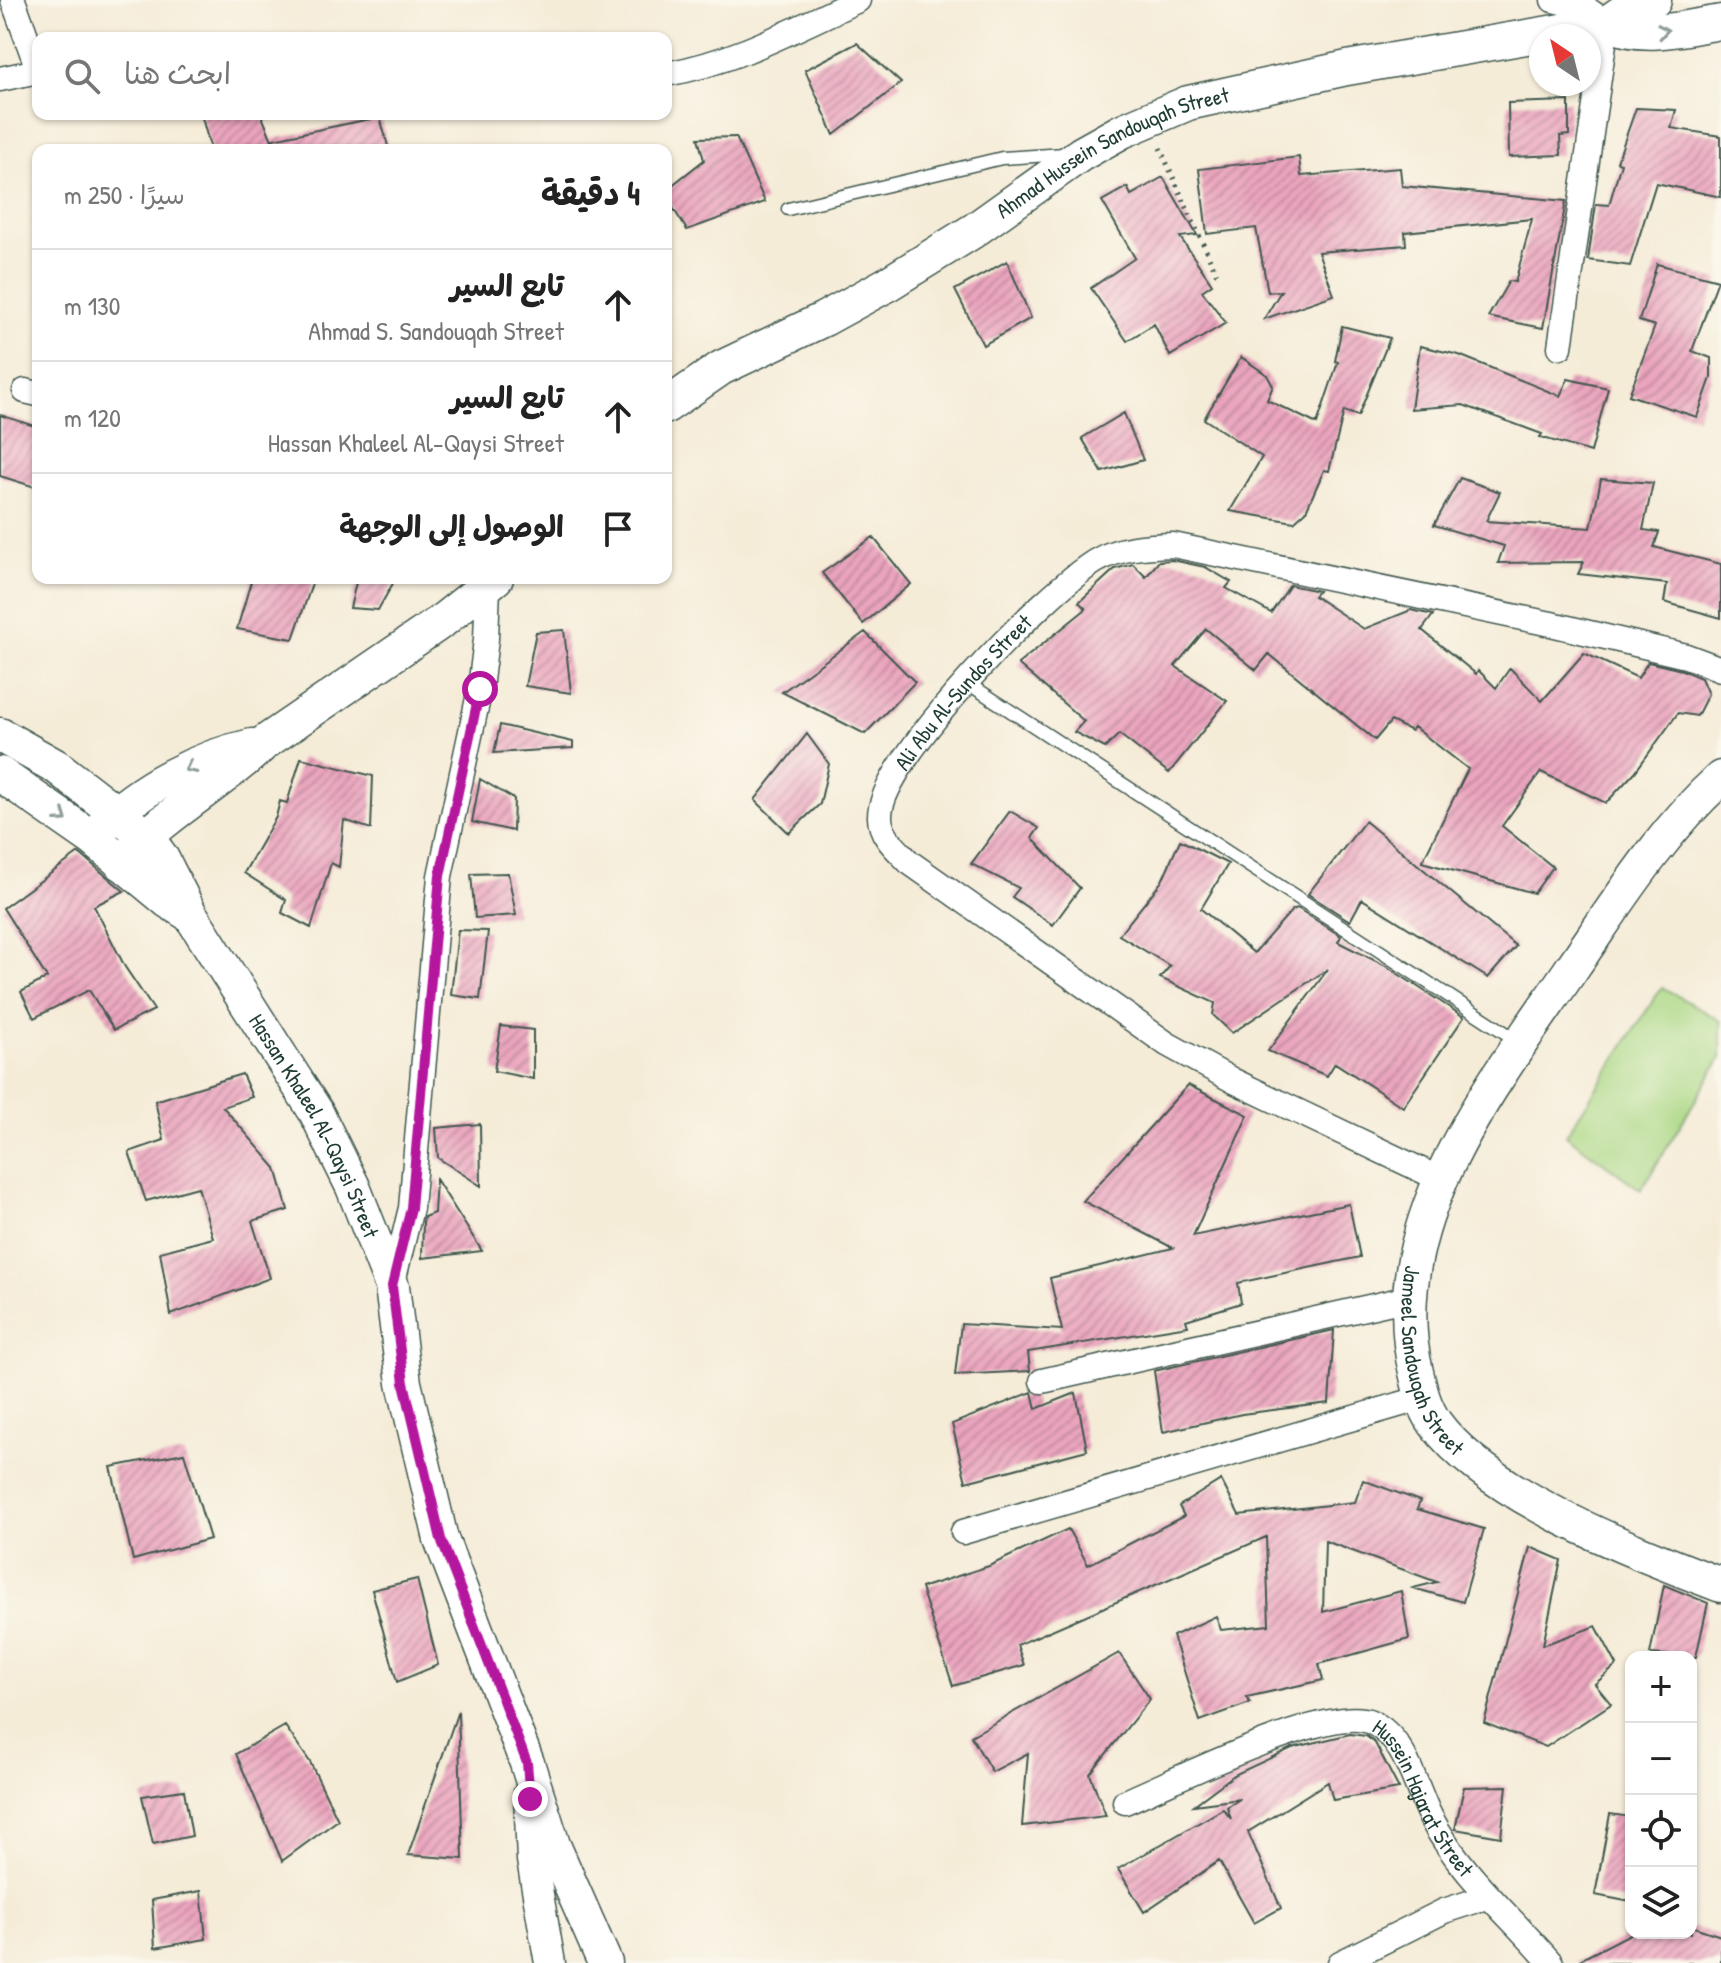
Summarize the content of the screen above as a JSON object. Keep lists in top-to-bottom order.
{
  "streets": {
    "main road": ["Ahmad Hussein Sandouqah Street", "Hassan Khaleel Al-Qaysi Street", "Jameel Sandouqah Street"],
    "street": ["Ali Abu Al-Sundos Street", "Hussein Hajarat Street"]
  },
  "crossings": [
    ["Ali Abu Al-Sundos Street", "Jameel Sandouqah Street"]
  ],
  "north": "top left",
  "page": {
    "search": "ابحث هنا",
    "heading": ["4 دقيقة", "سيرًا · 250 m"],
    "list": [
      ["تابع السير", "Ahmad S. Sandouqah Street", "130 m"],
      ["تابع السير", "Hassan Khaleel Al-Qaysi Street", "120 m"],
      "الوصول إلى الوجهة"
    ],
    "map_buttons": ["+", "−"]
  }
}
